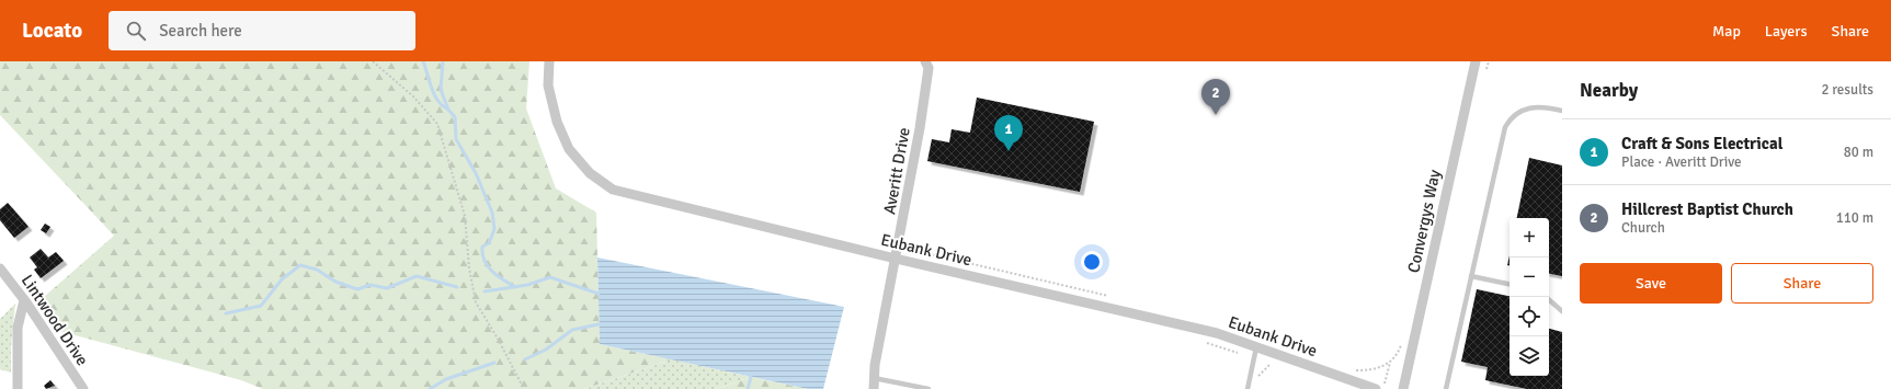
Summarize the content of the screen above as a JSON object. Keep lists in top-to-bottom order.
{
  "streets": {
    "street": [
      "Averitt Drive",
      "Convergys Way",
      "Eubank Drive",
      "Lintwood Drive"
    ]
  },
  "crossings": [
    ["Averitt Drive", "Eubank Drive"]
  ],
  "page": {
    "header": "Locato",
    "search": "Search here",
    "nav": ["Map", "Layers", "Share"],
    "heading": ["Nearby", "2 results"],
    "pins": ["2", "1"],
    "list": [
      {
        "mark": "1",
        "name": "Craft & Sons Electrical",
        "note": "Place · Averitt Drive",
        "value": "80 m"
      },
      {
        "mark": "2",
        "name": "Hillcrest Baptist Church",
        "note": "Church",
        "value": "110 m"
      }
    ],
    "map_buttons": ["+", "−"],
    "buttons": ["Save", "Share"]
  }
}
